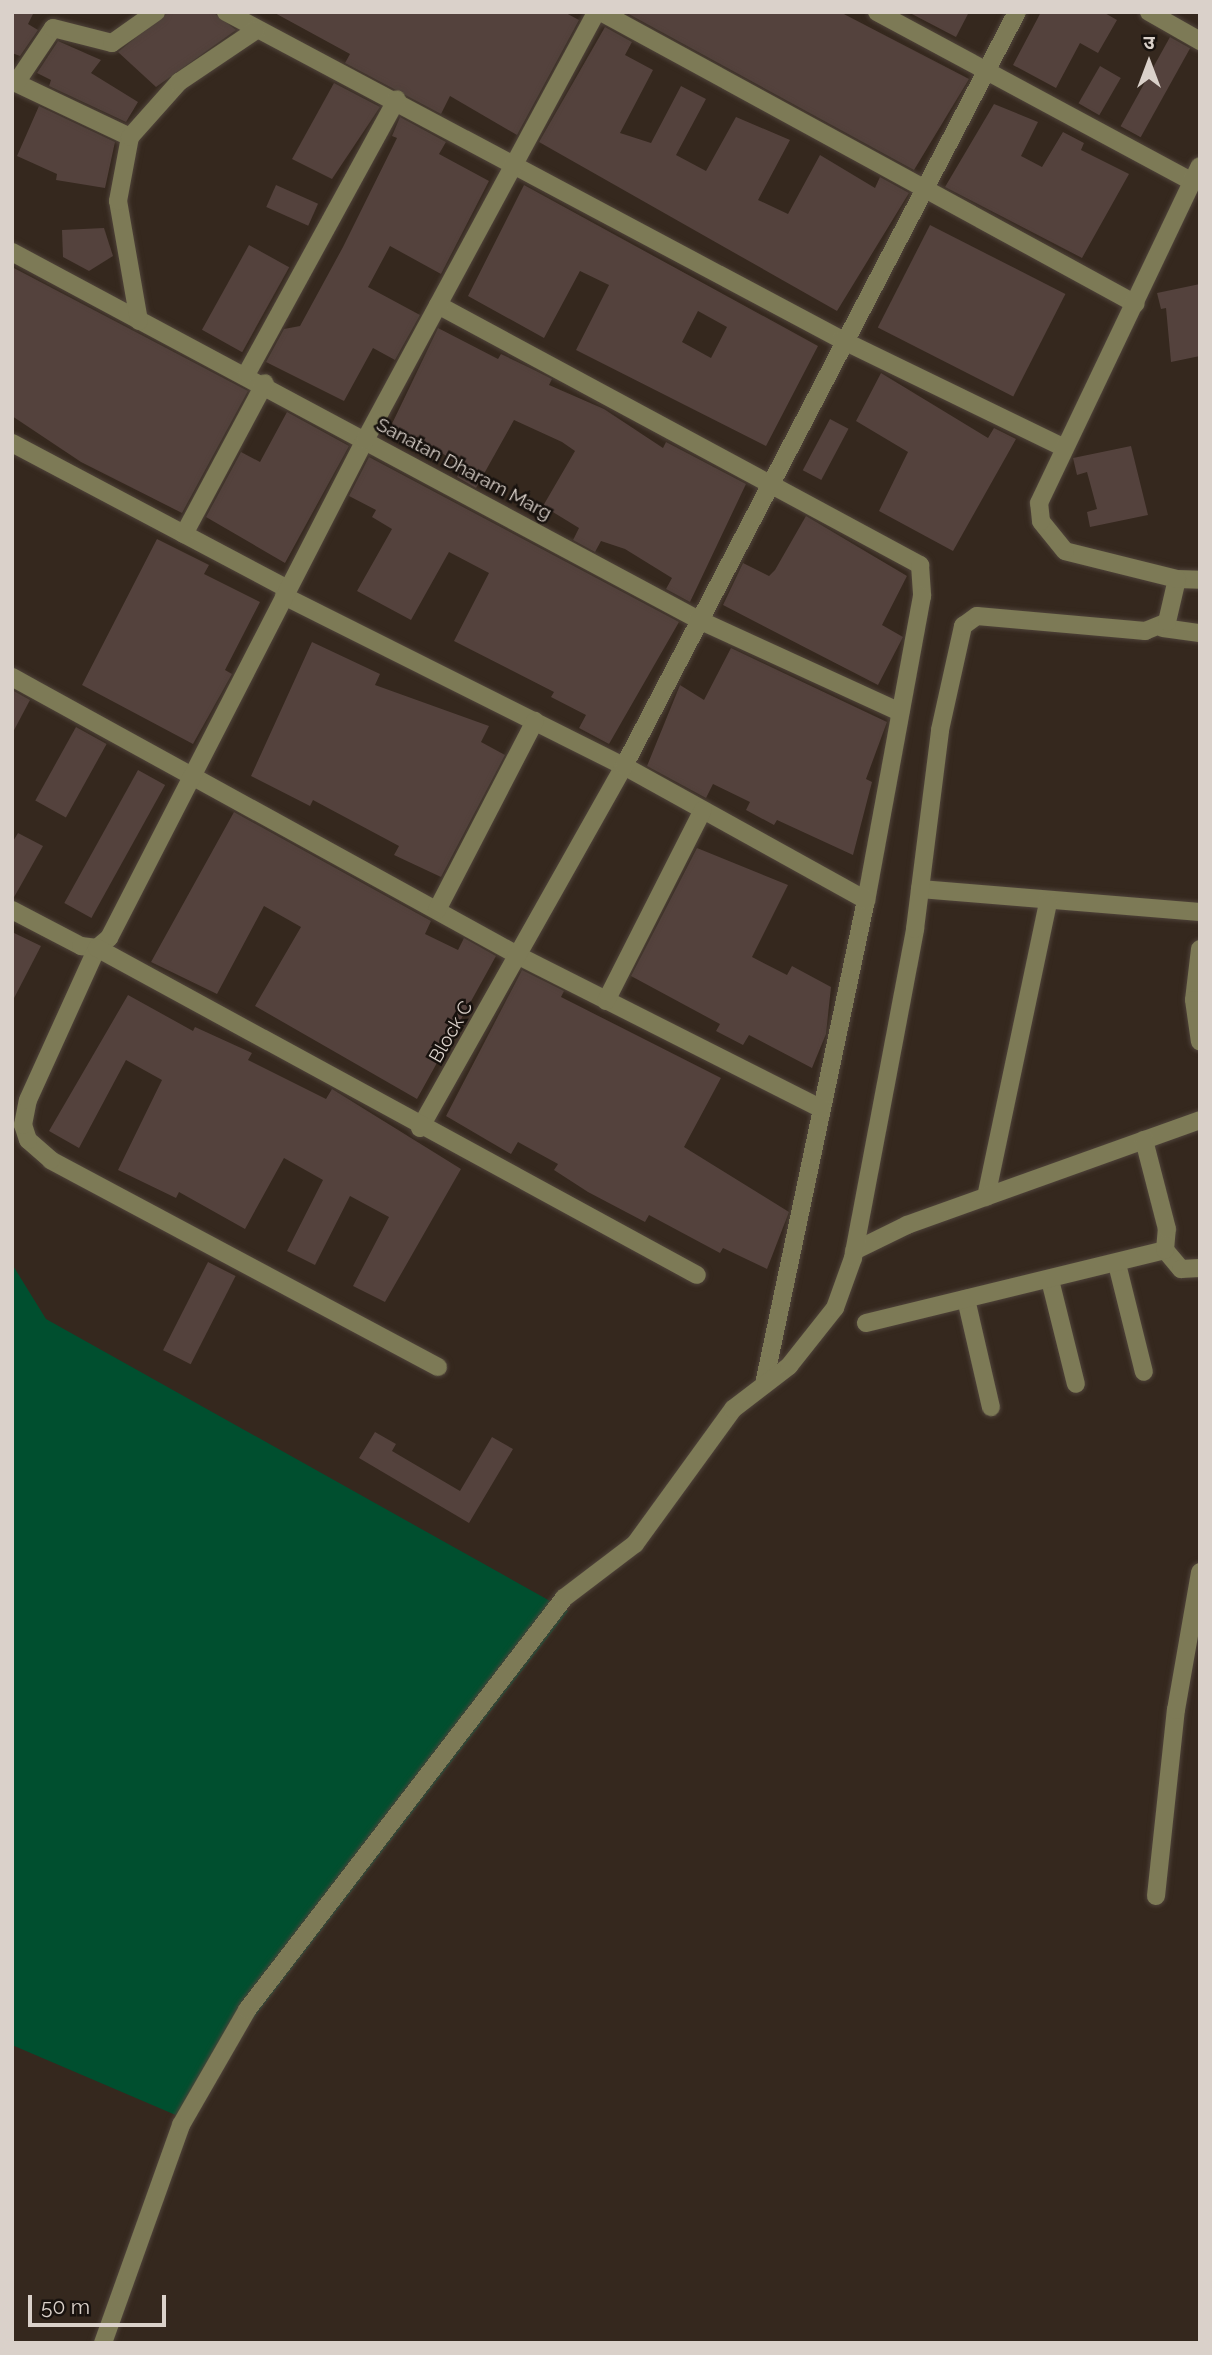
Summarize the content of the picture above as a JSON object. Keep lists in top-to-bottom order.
{
  "streets": {
    "street": ["Sanatan Dharam Marg", "Block C"]
  },
  "crossings": [
    ["Sanatan Dharam Marg", "Block C"]
  ],
  "scale_bar": "50 m",
  "north": "top"
}
